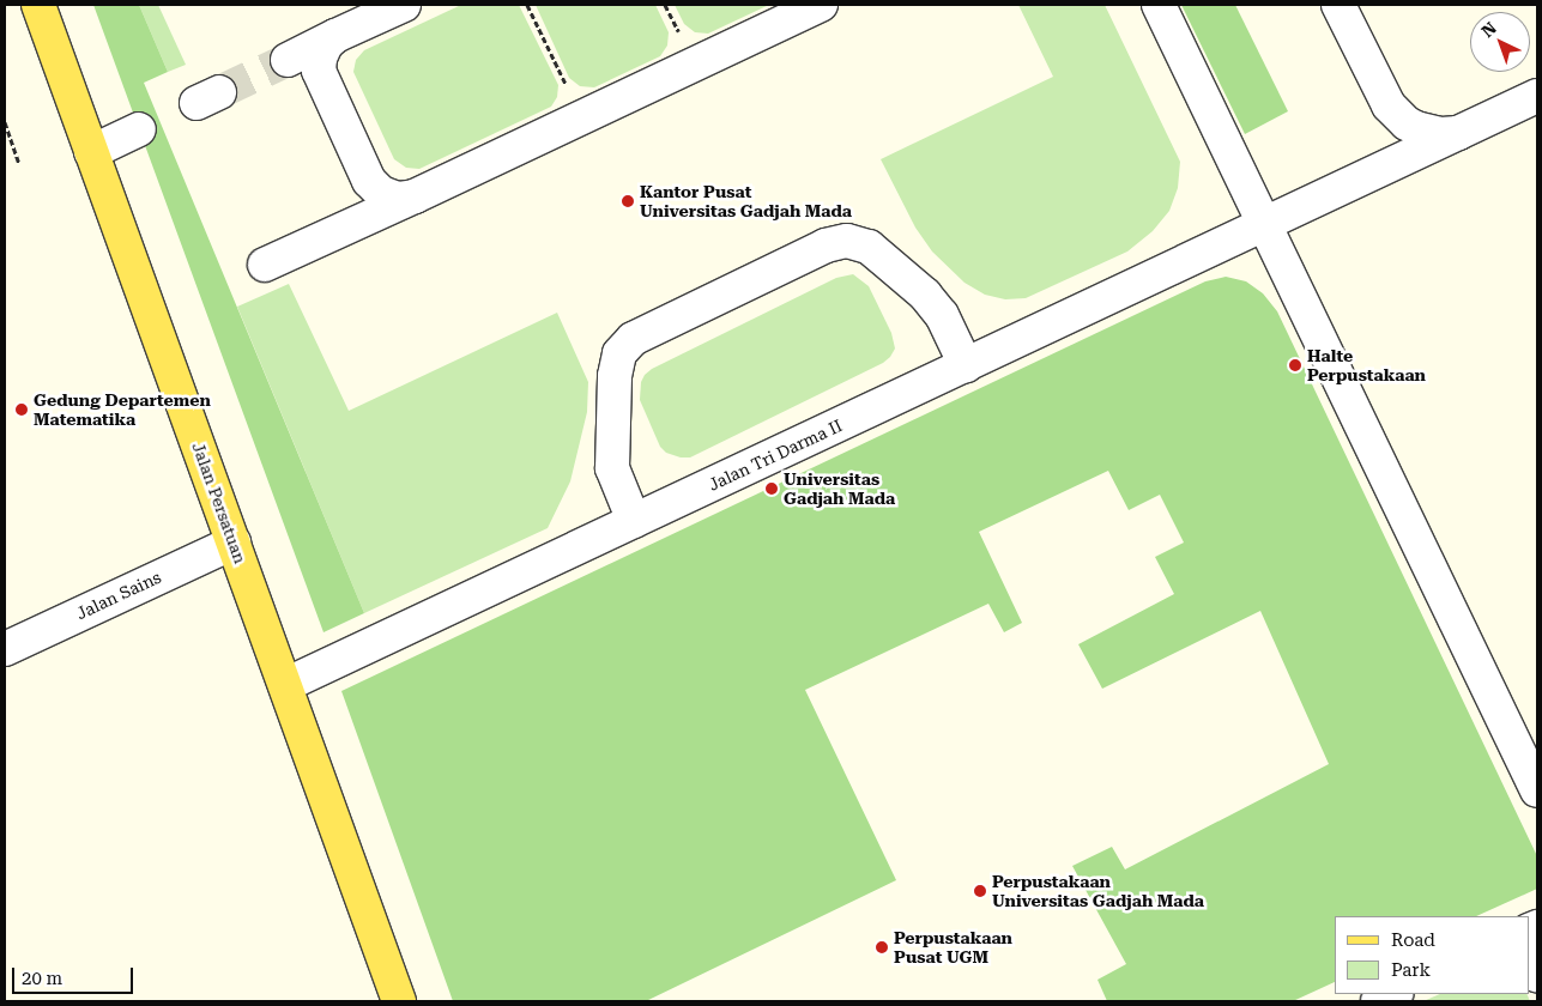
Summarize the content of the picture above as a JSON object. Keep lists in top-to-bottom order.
{
  "streets": {
    "main road": ["Jalan Persatuan"],
    "street": ["Jalan Tri Darma II", "Jalan Sains"]
  },
  "crossings": [
    ["Jalan Tri Darma II", "Jalan Persatuan"],
    ["Jalan Persatuan", "Jalan Sains"]
  ],
  "places": [
    "Kantor Pusat Universitas Gadjah Mada",
    "Halte Perpustakaan",
    "Gedung Departemen Matematika",
    "Universitas Gadjah Mada",
    "Perpustakaan Universitas Gadjah Mada",
    "Perpustakaan Pusat UGM"
  ],
  "legend": ["Road", "Park"],
  "scale_bar": "20 m",
  "north": "top left"
}
